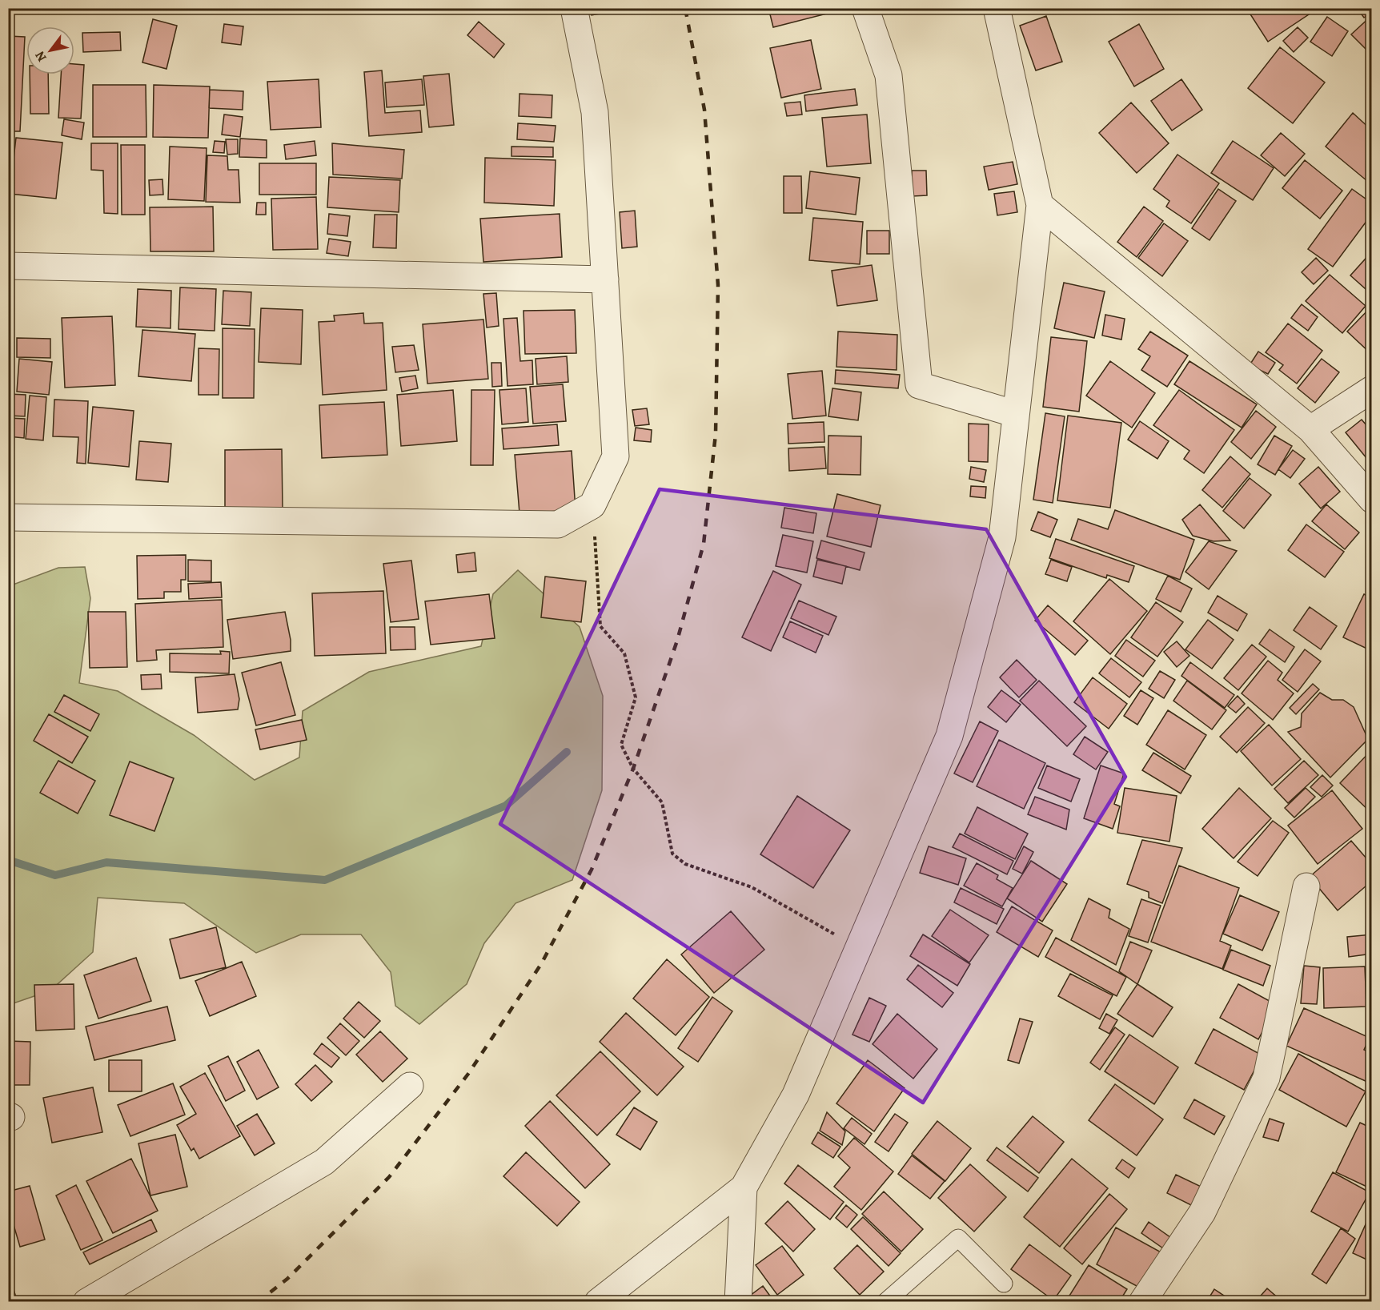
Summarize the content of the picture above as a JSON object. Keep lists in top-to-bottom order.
{
  "north": "bottom left"
}
